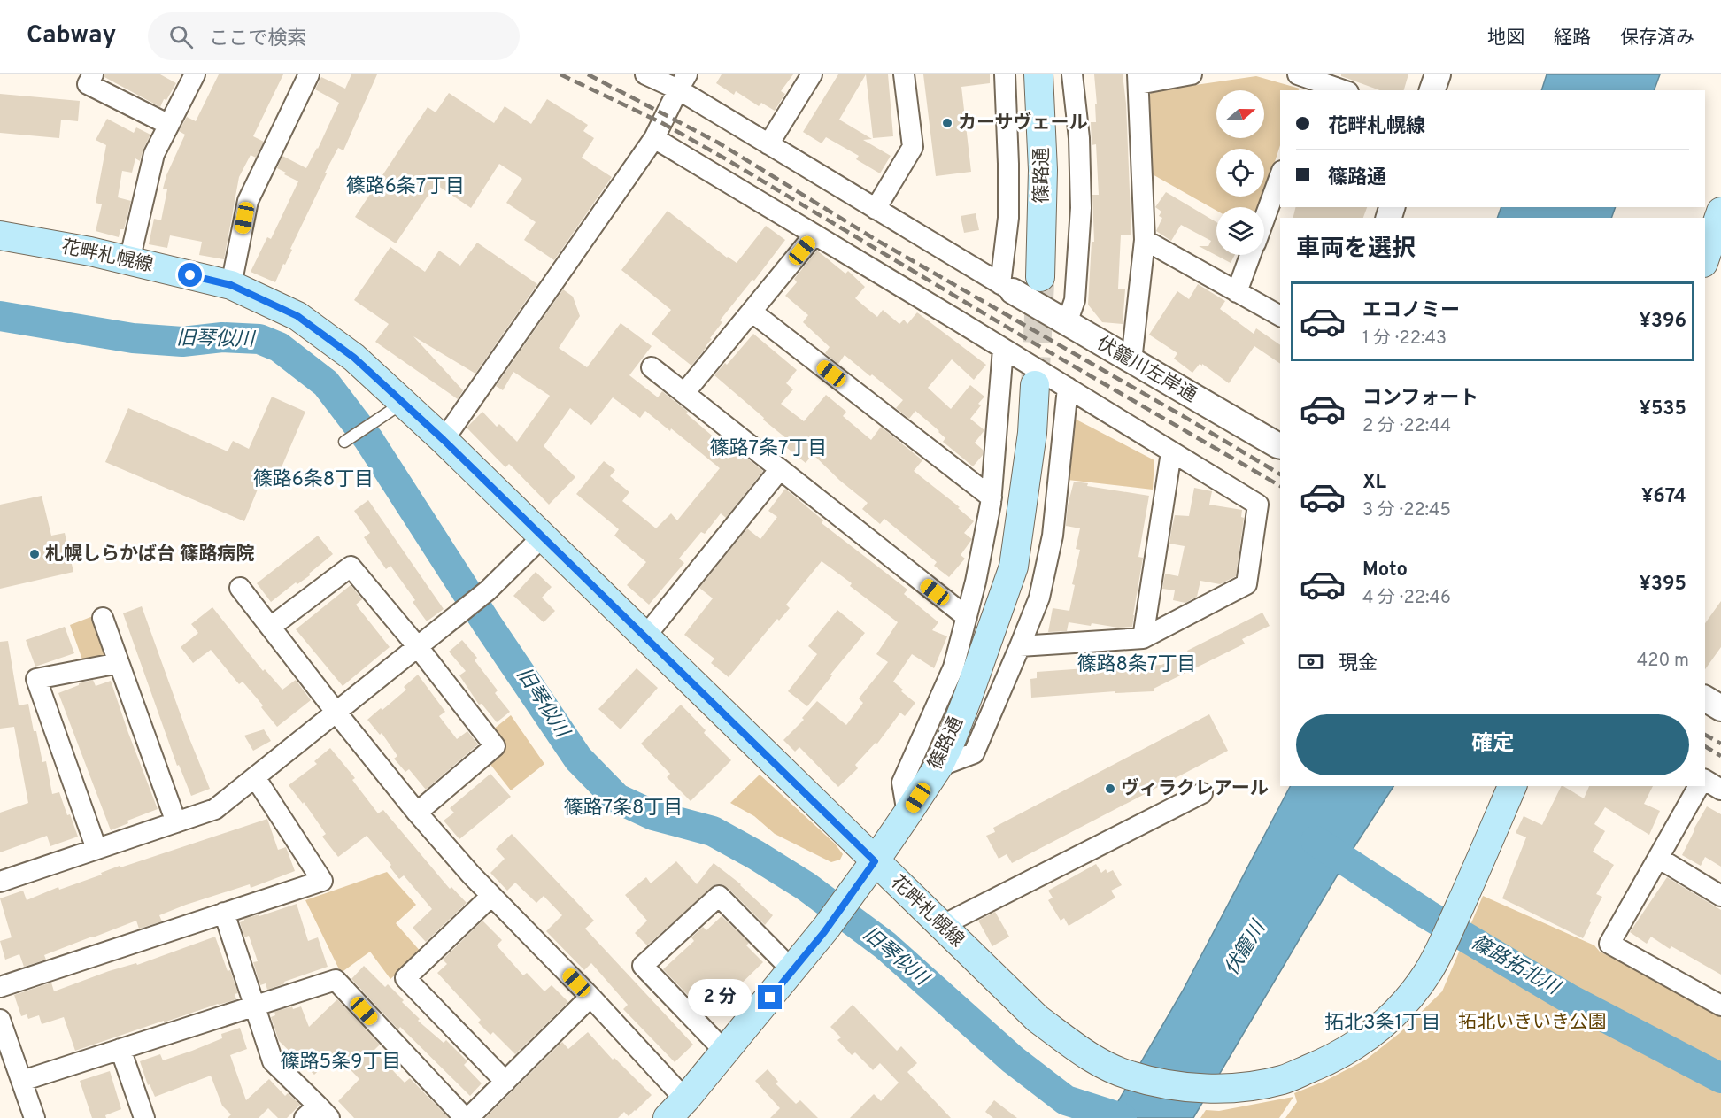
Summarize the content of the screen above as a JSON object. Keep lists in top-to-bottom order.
{
  "streets": {
    "main road": ["篠路通", "花畔札幌線"],
    "street": ["伏籠川左岸通"]
  },
  "crossings": [
    ["篠路通", "花畔札幌線"]
  ],
  "districts": [
    "篠路6条7丁目",
    "篠路7条7丁目",
    "篠路6条8丁目",
    "篠路8条7丁目",
    "篠路7条8丁目",
    "拓北3条1丁目",
    "篠路5条9丁目"
  ],
  "water": ["旧琴似川", "伏籠川", "篠路拓北川"],
  "parks": ["拓北いきいき公園"],
  "places": ["カーサヴェール", "札幌しらかば台 篠路病院", "ヴィラクレアール"],
  "north": "right",
  "page": {
    "header": "Cabway",
    "search": "ここで検索",
    "nav": ["地図", "経路", "保存済み"],
    "banner": ["花畔札幌線", "篠路通"],
    "heading": "車両を選択",
    "list": [
      {
        "name": "エコノミー",
        "note": "1 分 · 22:43",
        "value": "¥396"
      },
      {
        "name": "コンフォート",
        "note": "2 分 · 22:44",
        "value": "¥535"
      },
      {
        "name": "XL",
        "note": "3 分 · 22:45",
        "value": "¥674"
      },
      {
        "name": "Moto",
        "note": "4 分 · 22:46",
        "value": "¥395"
      }
    ],
    "pay": ["現金", "420 m"],
    "buttons": "確定",
    "bubble": "2 分"
  }
}
